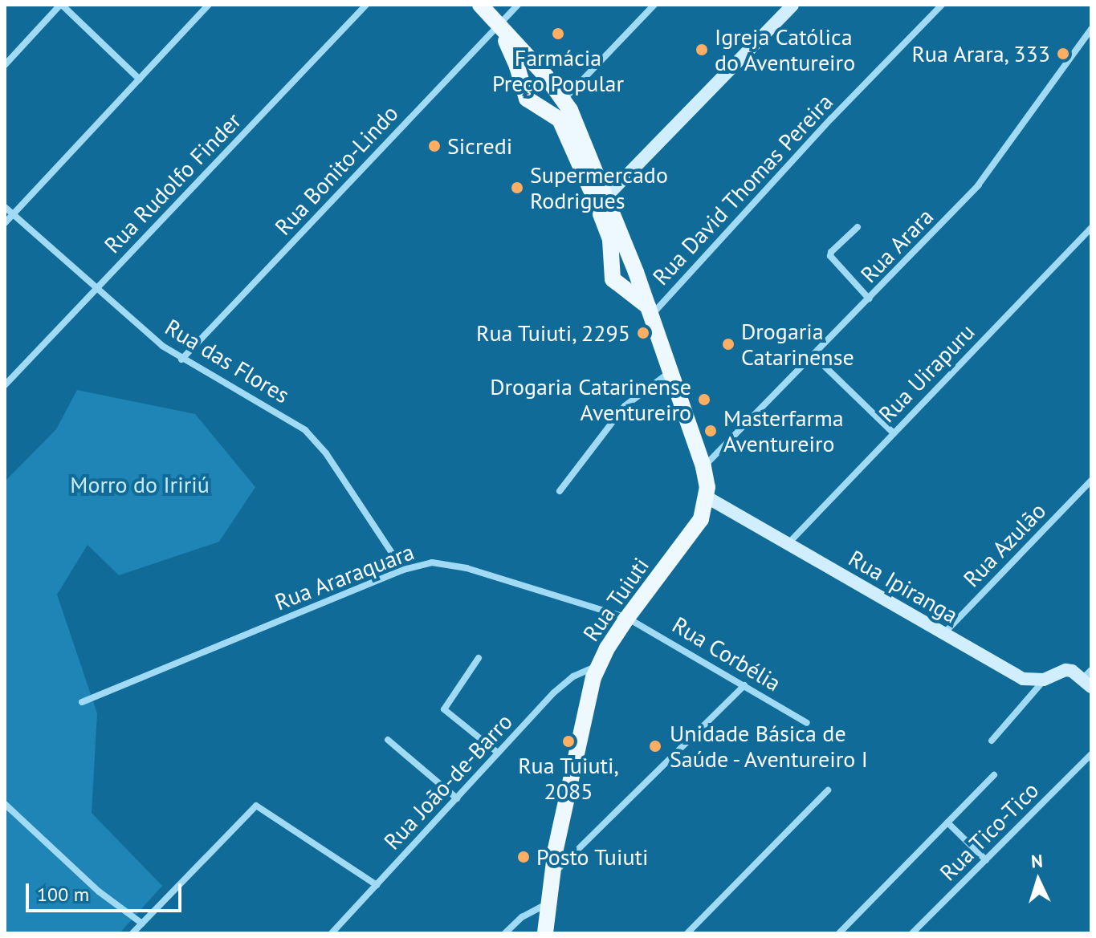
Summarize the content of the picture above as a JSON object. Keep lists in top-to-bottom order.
{
  "streets": {
    "main road": ["Rua Tuiuti"],
    "street": [
      "Rua Bonito-Lindo",
      "Rua Rudolfo Finder",
      "Rua David Thomas Pereira",
      "Rua Arara",
      "Rua das Flores",
      "Rua Uirapuru",
      "Rua Azulão",
      "Rua Araraquara",
      "Rua Ipiranga",
      "Rua Corbélia",
      "Rua João-de-Barro",
      "Rua Tico-Tico"
    ]
  },
  "crossings": [
    ["Rua Bonito-Lindo", "Rua das Flores"],
    ["Rua Bonito-Lindo", "Rua Tuiuti"],
    ["Rua Rudolfo Finder", "Rua das Flores"],
    ["Rua David Thomas Pereira", "Rua Tuiuti"],
    ["Rua Arara", "Rua Tuiuti"],
    ["Rua das Flores", "Rua Araraquara"],
    ["Rua Uirapuru", "Rua Ipiranga"],
    ["Rua Azulão", "Rua Ipiranga"],
    ["Rua Araraquara", "Rua Tuiuti"],
    ["Rua Araraquara", "Rua Corbélia"],
    ["Rua Ipiranga", "Rua Tuiuti"],
    ["Rua Tuiuti", "Rua Corbélia"],
    ["Rua Tuiuti", "Rua João-de-Barro"]
  ],
  "parks": ["Morro do Iririú"],
  "places": [
    "Farmácia Preço Popular",
    "Igreja Católica do Aventureiro",
    "Rua Arara, 333",
    "Sicredi",
    "Supermercado Rodrigues",
    "Rua Tuiuti, 2295",
    "Drogaria Catarinense",
    "Drogaria Catarinense Aventureiro",
    "Masterfarma Aventureiro",
    "Rua Tuiuti, 2085",
    "Unidade Básica de Saúde - Aventureiro I",
    "Posto Tuiuti"
  ],
  "scale_bar": "100 m",
  "north": "top"
}
